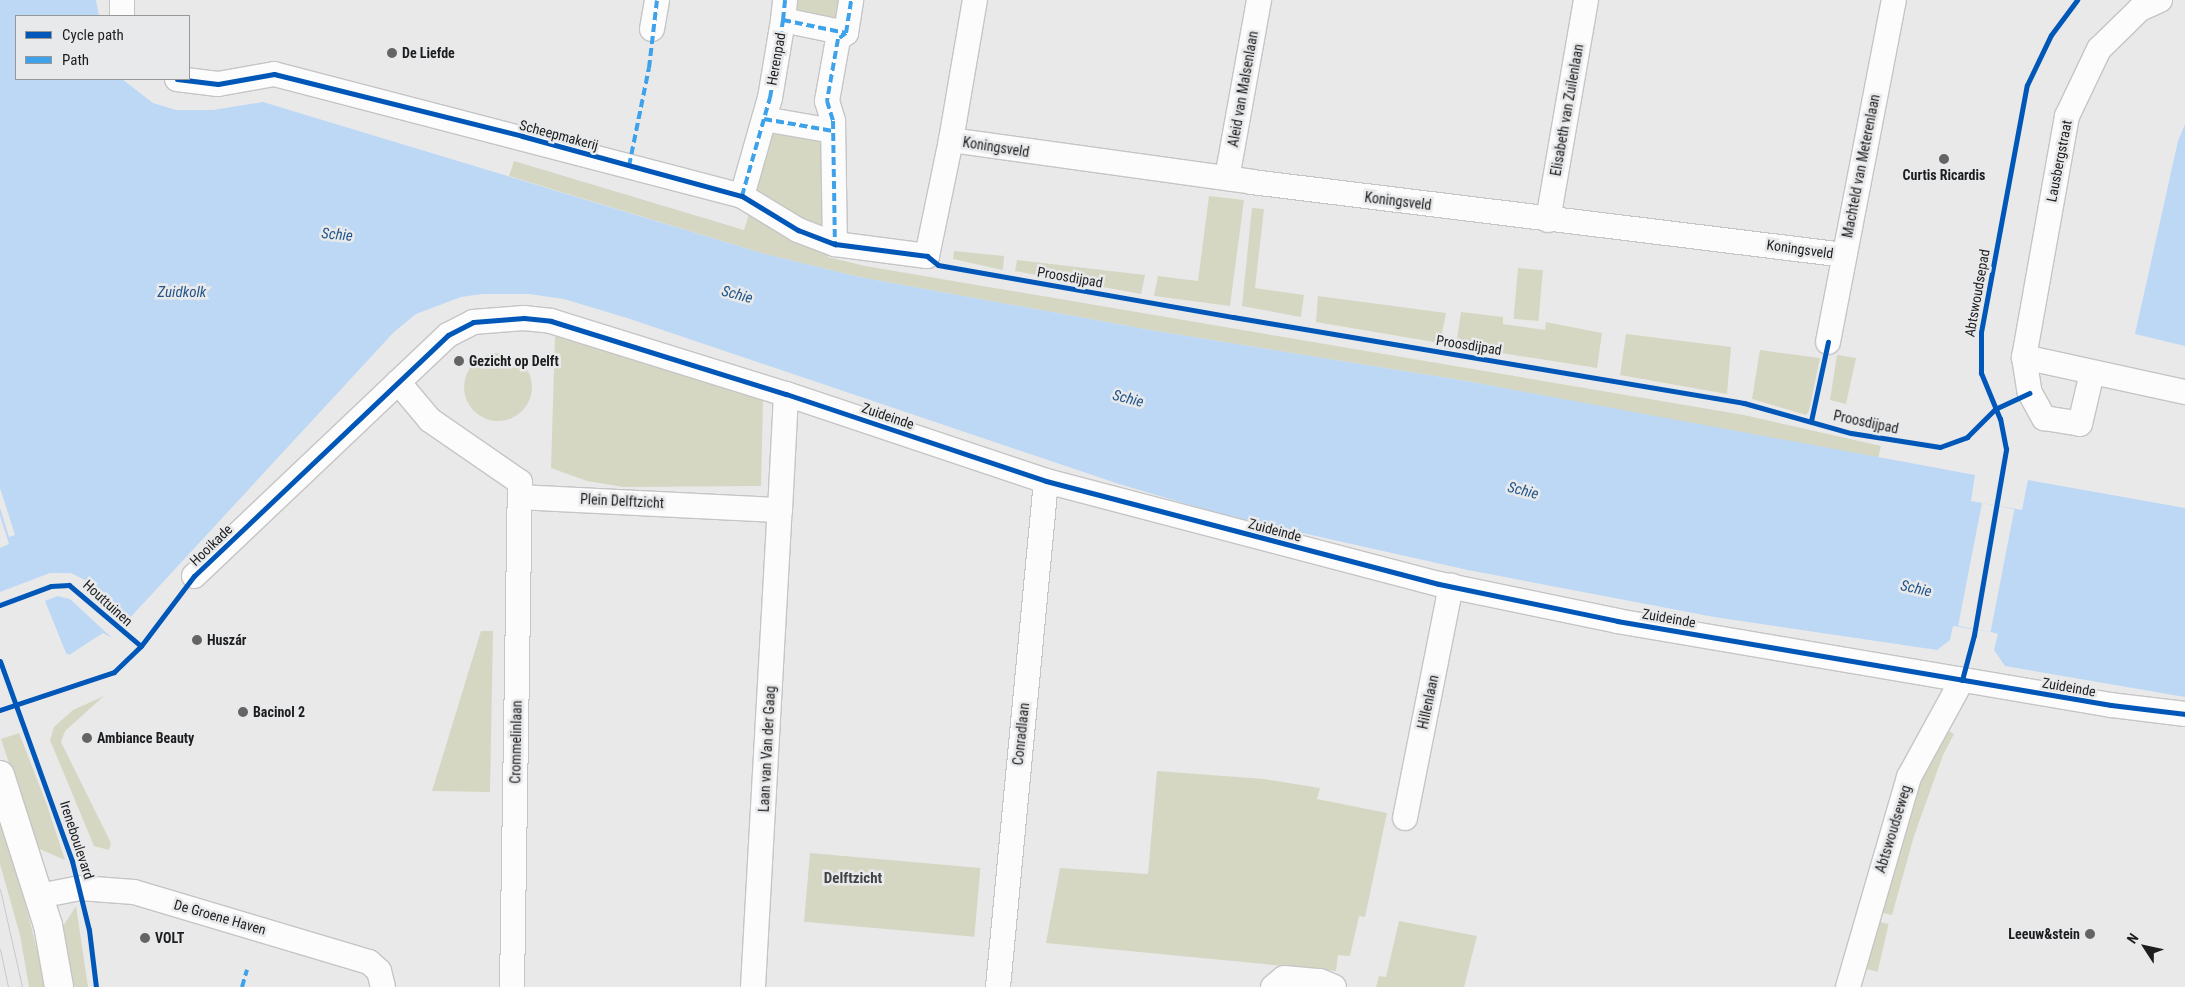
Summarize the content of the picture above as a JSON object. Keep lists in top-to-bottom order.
{
  "streets": {
    "street": [
      "Herenpad",
      "Aleid van Malsenlaan",
      "Elisabeth van Zuilenlaan",
      "Scheepmakerij",
      "Koningsveld",
      "Lausbergstraat",
      "Machteld van Meterenlaan",
      "Zuideinde",
      "Plein Delftzicht",
      "Hooikade",
      "Hillenlaan",
      "Conradlaan",
      "Crommelinlaan",
      "Laan van Van der Gaag",
      "Abtswoudseweg",
      "De Groene Haven"
    ],
    "cycle path": [
      "Proosdijpad",
      "Abtswoudsepad",
      "Houttuinen",
      "Ireneboulevard"
    ]
  },
  "crossings": [
    ["Aleid van Malsenlaan", "Koningsveld"],
    ["Elisabeth van Zuilenlaan", "Koningsveld"],
    ["Scheepmakerij", "Koningsveld"],
    ["Koningsveld", "Machteld van Meterenlaan"],
    ["Zuideinde", "Hooikade"],
    ["Zuideinde", "Hillenlaan"],
    ["Zuideinde", "Conradlaan"],
    ["Zuideinde", "Abtswoudseweg"],
    ["Plein Delftzicht", "Crommelinlaan"],
    ["Plein Delftzicht", "Laan van Van der Gaag"]
  ],
  "districts": ["Delftzicht"],
  "water": ["Schie", "Zuidkolk"],
  "places": [
    "De Liefde",
    "Curtis Ricardis",
    "Gezicht op Delft",
    "Huszár",
    "Bacinol 2",
    "Ambiance Beauty",
    "Leeuw&stein",
    "VOLT"
  ],
  "legend": ["Cycle path", "Path"],
  "north": "top left"
}
